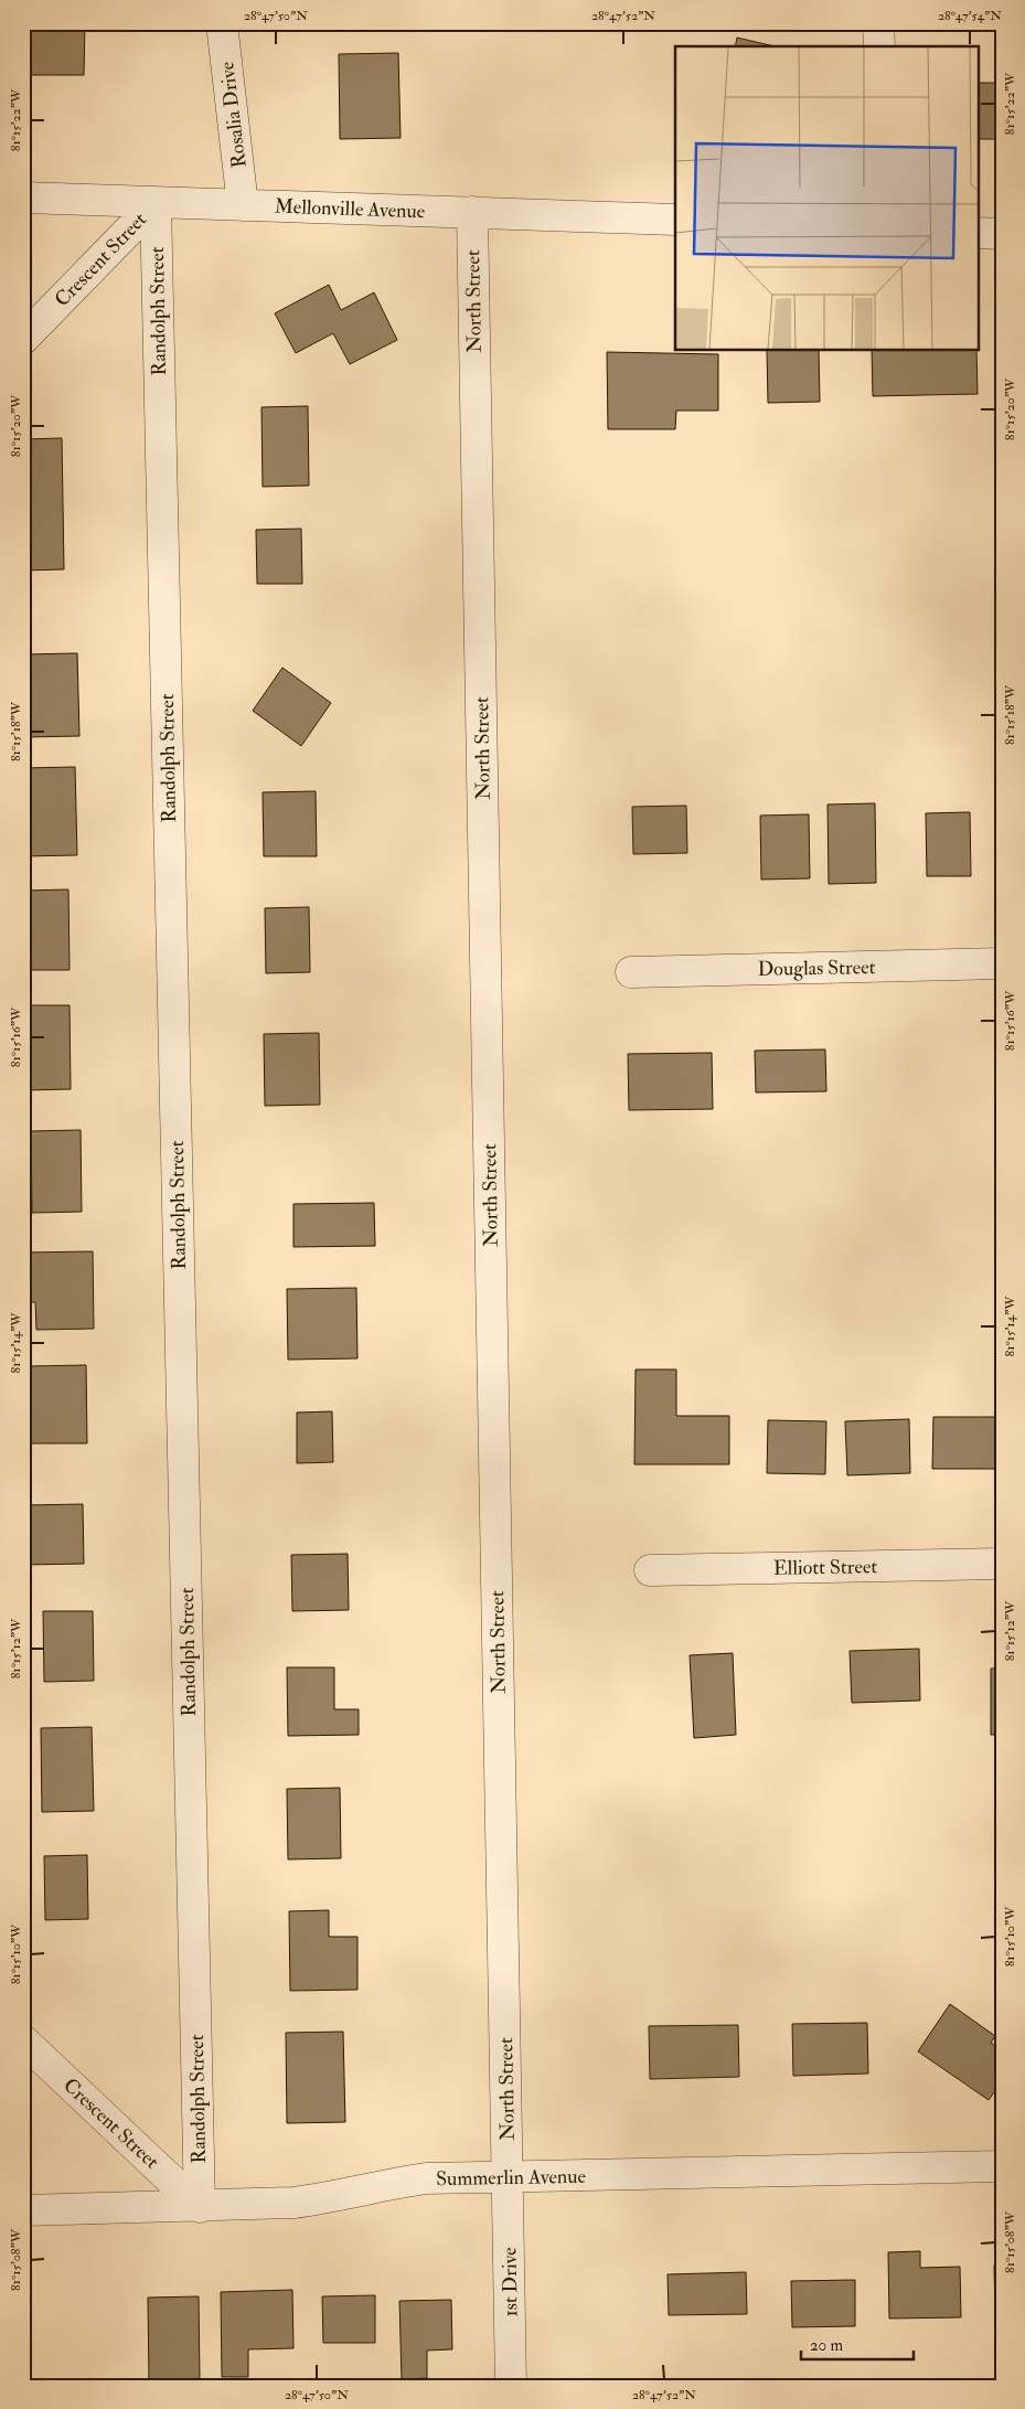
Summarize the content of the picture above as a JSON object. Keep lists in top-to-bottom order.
{
  "streets": {
    "street": [
      "Rosalia Drive",
      "Mellonville Avenue",
      "Crescent Street",
      "North Street",
      "Randolph Street",
      "Douglas Street",
      "Elliott Street",
      "Summerlin Avenue",
      "1st Drive"
    ]
  },
  "crossings": [
    ["Rosalia Drive", "Mellonville Avenue"],
    ["Mellonville Avenue", "Crescent Street"],
    ["Mellonville Avenue", "North Street"],
    ["Mellonville Avenue", "Randolph Street"],
    ["Crescent Street", "Randolph Street"],
    ["Crescent Street", "Summerlin Avenue"],
    ["North Street", "Summerlin Avenue"],
    ["North Street", "1st Drive"],
    ["Randolph Street", "Summerlin Avenue"],
    ["Summerlin Avenue", "1st Drive"]
  ],
  "scale_bar": "20 m",
  "coordinates": [
    "28°47'50\"N",
    "28°47'52\"N",
    "28°47'54\"N",
    "81°15'22\"W",
    "81°15'20\"W",
    "81°15'18\"W",
    "81°15'16\"W",
    "81°15'14\"W",
    "81°15'12\"W",
    "81°15'10\"W",
    "81°15'08\"W"
  ]
}
